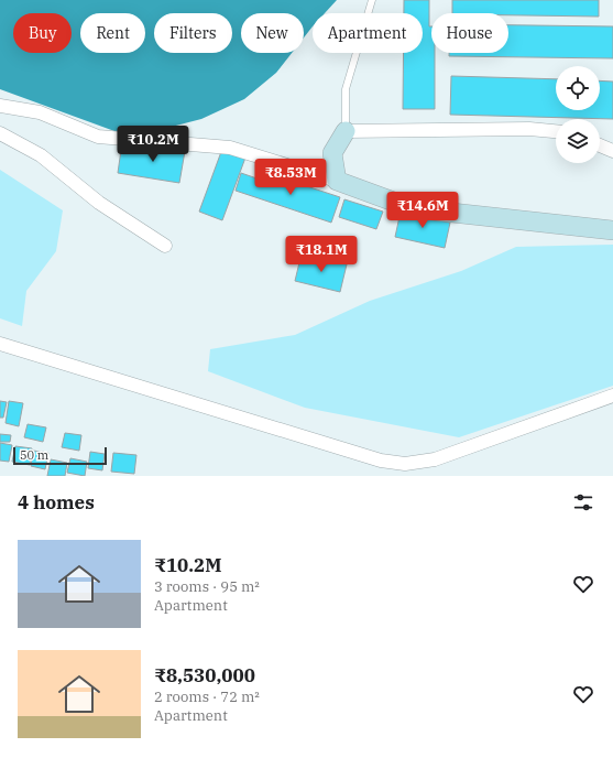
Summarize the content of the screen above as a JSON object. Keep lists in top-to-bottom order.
{
  "scale_bar": "50 m",
  "page": {
    "chip": [
      "Buy",
      "Rent",
      "Filters",
      "New",
      "Apartment",
      "House"
    ],
    "price": [
      "₹10.2M",
      "₹8.53M",
      "₹14.6M",
      "₹18.1M"
    ],
    "scale": "50 m",
    "heading": "4 homes",
    "list": [
      {
        "name": "₹10.2M",
        "note": "3 rooms · 95 m² · Apartment"
      },
      {
        "name": "₹8,530,000",
        "note": "2 rooms · 72 m² · Apartment"
      }
    ]
  }
}
